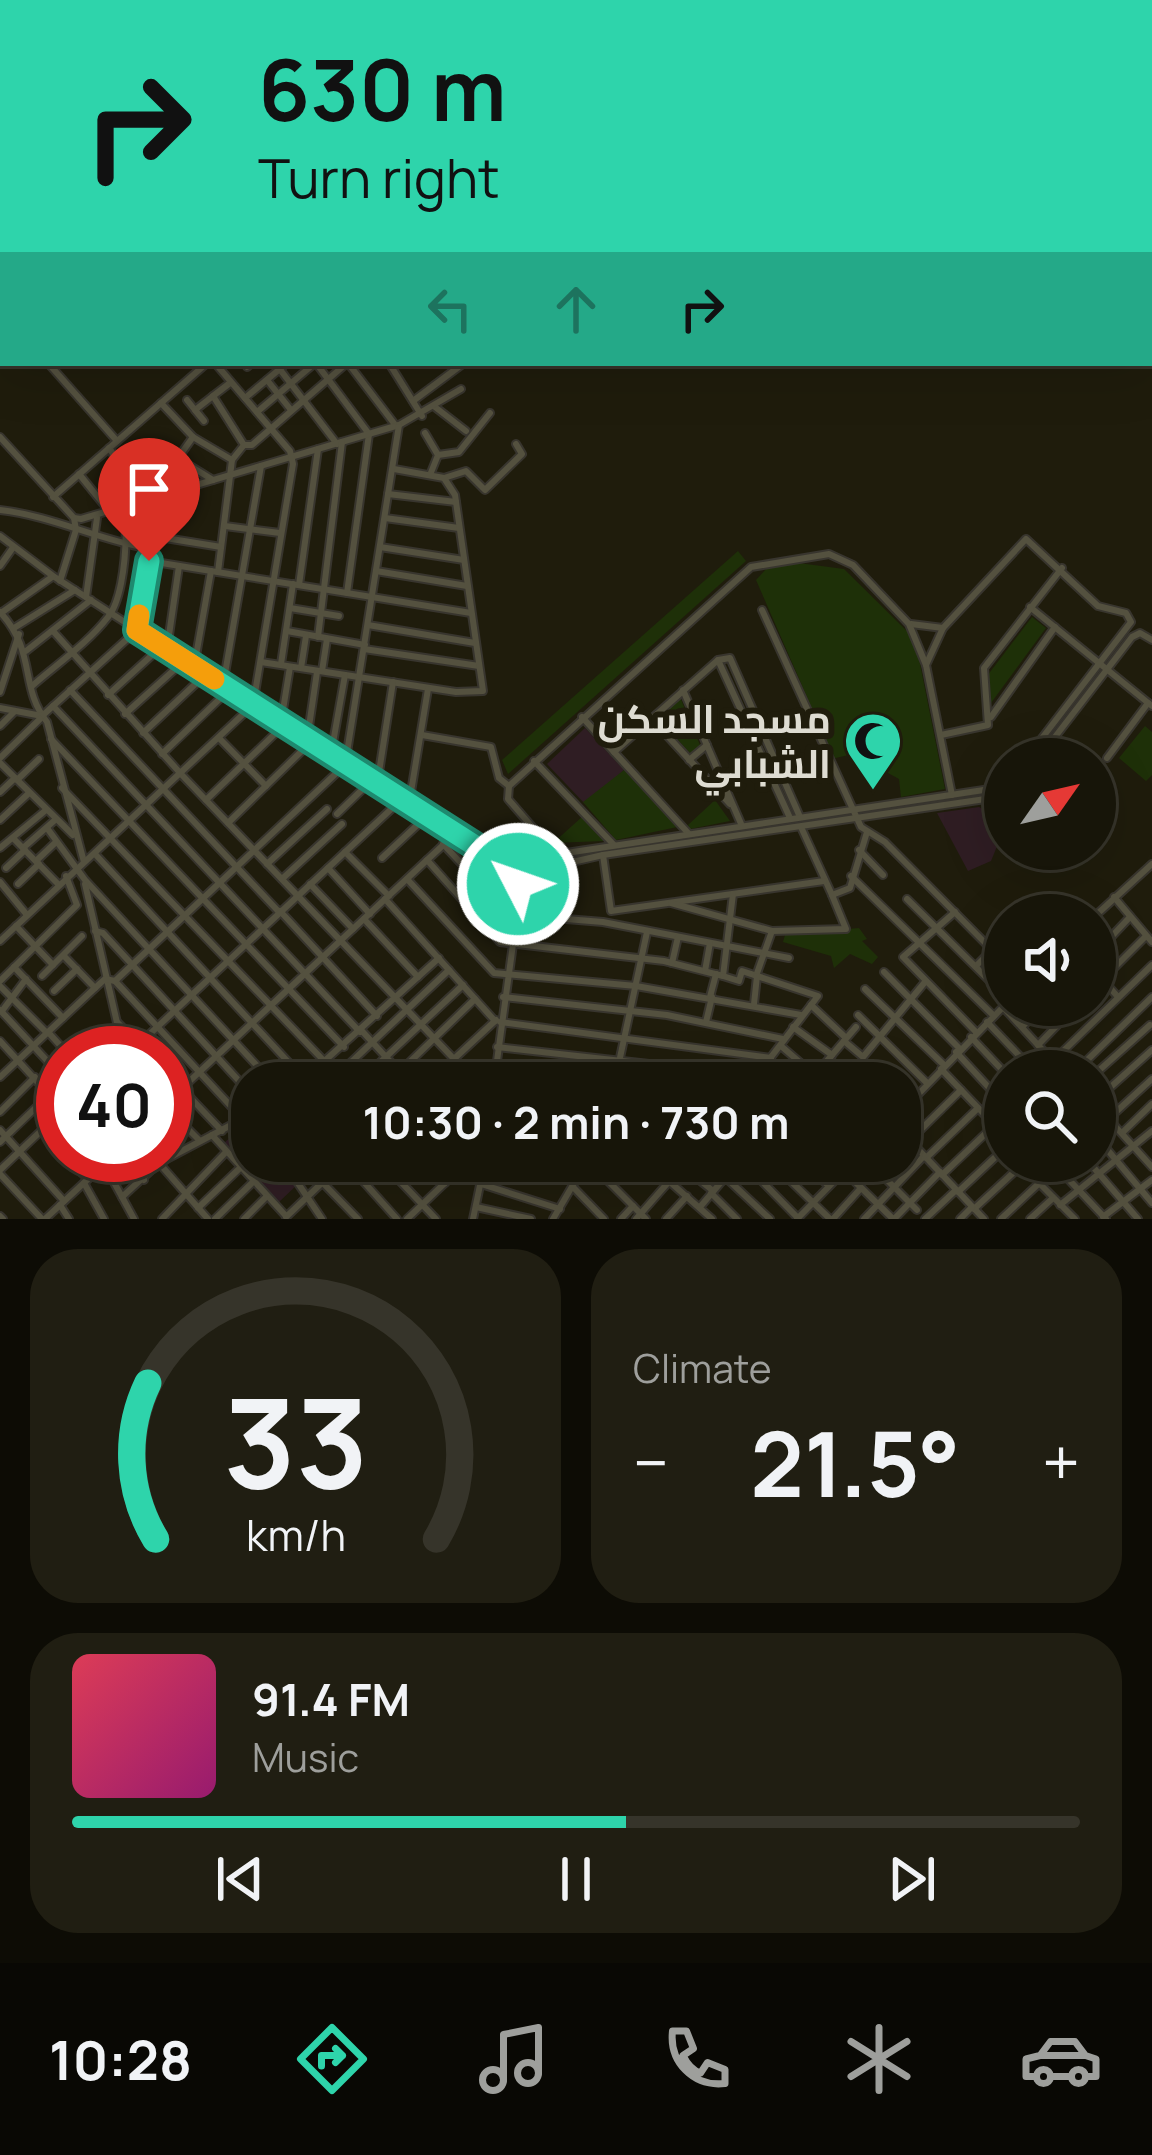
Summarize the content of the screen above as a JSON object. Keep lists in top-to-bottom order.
{
  "places": {
    "mosque": ["مسجد السكن الشبابي"]
  },
  "north": "top right",
  "page": {
    "turn": ["630 m", "Turn right"],
    "limit": "40",
    "trip": "10:30 · 2 min · 730 m",
    "tile": "Climate",
    "heat": ["−", "21.5°", "+"],
    "song": ["91.4 FM", "Music"],
    "tabs": "10:28",
    "gauge": ["33", "km/h"]
  }
}
